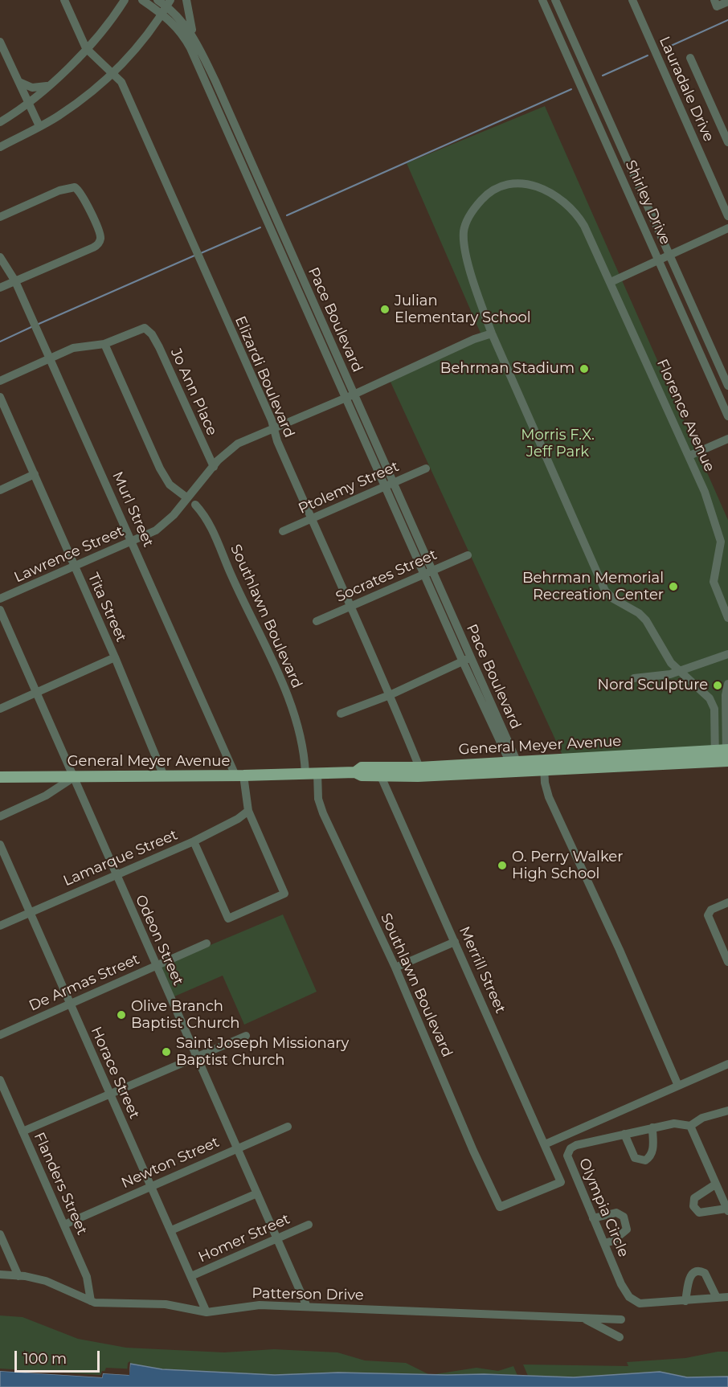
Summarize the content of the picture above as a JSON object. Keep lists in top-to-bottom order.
{
  "streets": {
    "main road": ["General Meyer Avenue"],
    "street": [
      "Lauradale Drive",
      "Shirley Drive",
      "Pace Boulevard",
      "Elizardi Boulevard",
      "Jo Ann Place",
      "Florence Avenue",
      "Ptolemy Street",
      "Murl Street",
      "Lawrence Street",
      "Socrates Street",
      "Tita Street",
      "Southlawn Boulevard",
      "Lamarque Street",
      "Odeon Street",
      "Merrill Street",
      "De Armas Street",
      "Horace Street",
      "Newton Street",
      "Flanders Street",
      "Olympia Circle",
      "Homer Street",
      "Patterson Drive"
    ]
  },
  "crossings": [
    ["Pace Boulevard", "Ptolemy Street"],
    ["Pace Boulevard", "Lawrence Street"],
    ["Pace Boulevard", "Socrates Street"],
    ["Pace Boulevard", "General Meyer Avenue"],
    ["Elizardi Boulevard", "Ptolemy Street"],
    ["Elizardi Boulevard", "Lawrence Street"],
    ["Elizardi Boulevard", "Socrates Street"],
    ["Elizardi Boulevard", "General Meyer Avenue"],
    ["Jo Ann Place", "Lawrence Street"],
    ["Murl Street", "Lawrence Street"],
    ["Murl Street", "General Meyer Avenue"],
    ["Murl Street", "Lamarque Street"],
    ["Lawrence Street", "Tita Street"],
    ["Tita Street", "General Meyer Avenue"],
    ["Southlawn Boulevard", "General Meyer Avenue"],
    ["Southlawn Boulevard", "Merrill Street"],
    ["General Meyer Avenue", "Odeon Street"],
    ["General Meyer Avenue", "Merrill Street"],
    ["Lamarque Street", "Odeon Street"],
    ["Lamarque Street", "Horace Street"],
    ["Odeon Street", "De Armas Street"],
    ["Odeon Street", "Newton Street"],
    ["Odeon Street", "Homer Street"],
    ["Odeon Street", "Patterson Drive"],
    ["De Armas Street", "Horace Street"],
    ["Horace Street", "Newton Street"],
    ["Horace Street", "Homer Street"],
    ["Horace Street", "Patterson Drive"],
    ["Newton Street", "Flanders Street"],
    ["Flanders Street", "Patterson Drive"]
  ],
  "parks": ["Morris F.X. Jeff Park"],
  "places": [
    "Julian Elementary School",
    "Behrman Stadium",
    "Behrman Memorial Recreation Center",
    "Nord Sculpture",
    "O. Perry Walker High School",
    "Olive Branch Baptist Church",
    "Saint Joseph Missionary Baptist Church"
  ],
  "scale_bar": "100 m"
}
